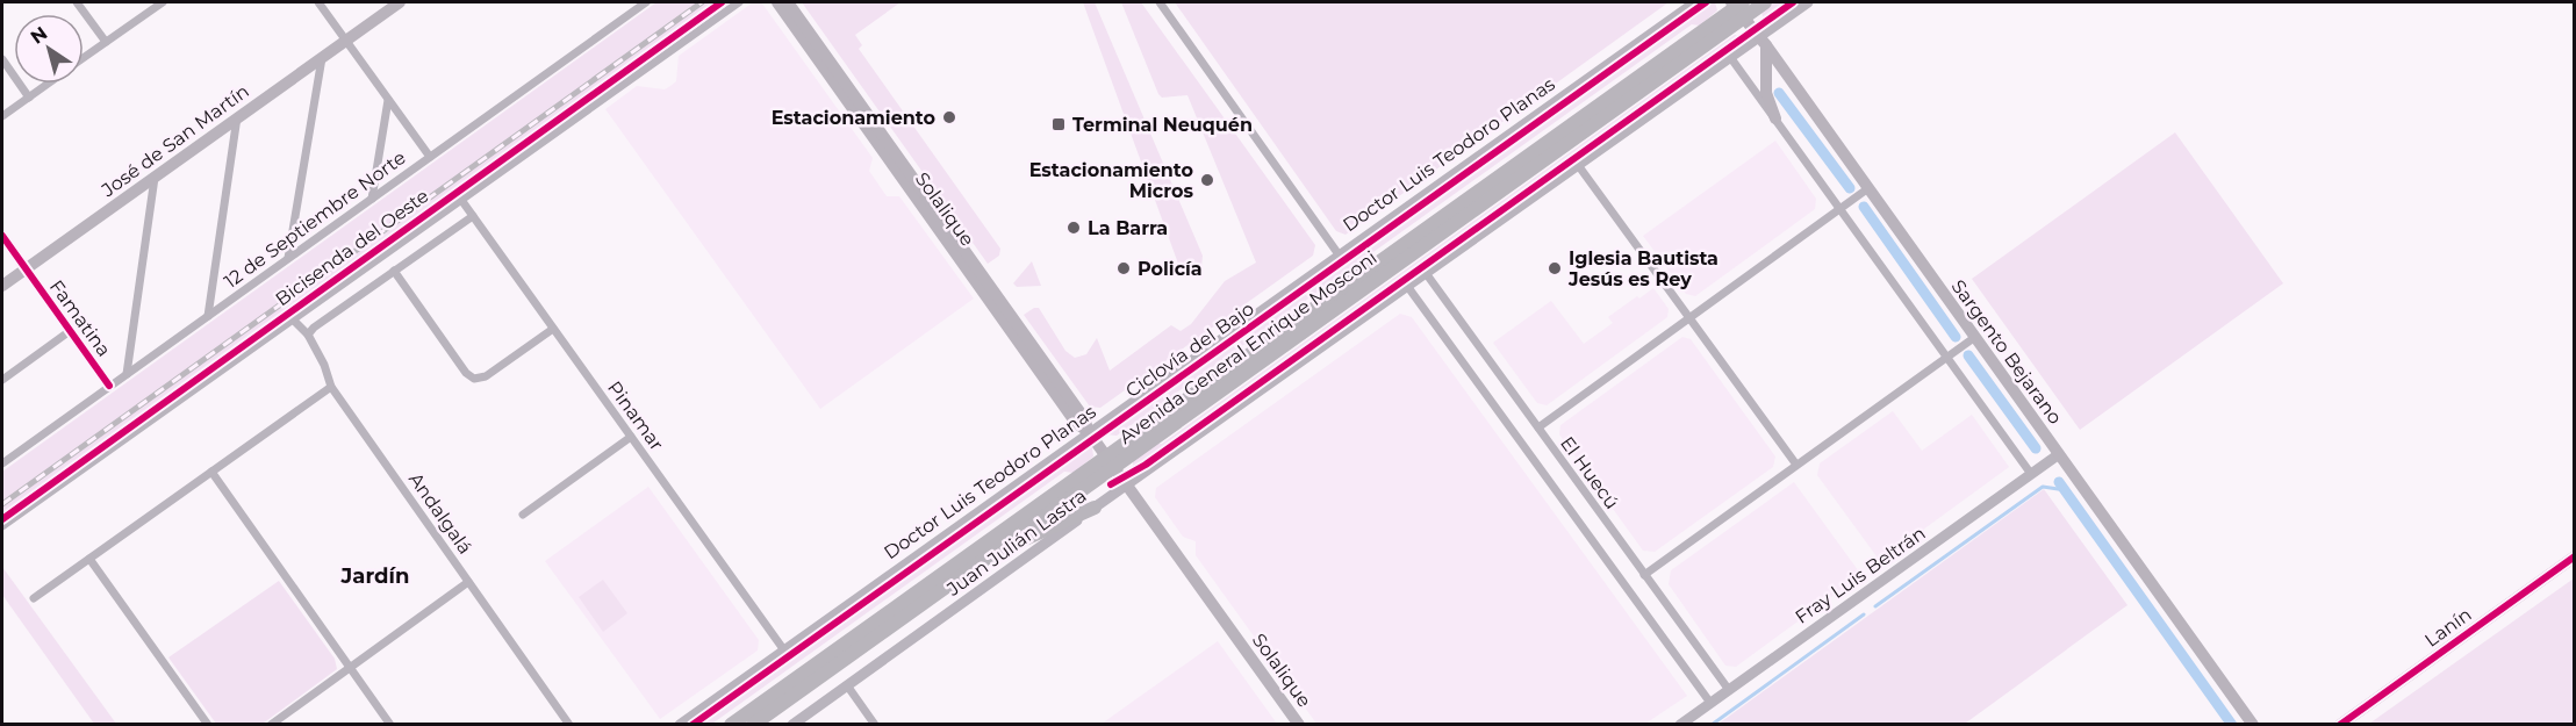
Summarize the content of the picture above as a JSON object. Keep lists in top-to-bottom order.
{
  "streets": {
    "highway": ["Avenida General Enrique Mosconi"],
    "main road": [
      "José de San Martín",
      "Solalique",
      "Sargento Bejarano",
      "Lanín"
    ],
    "street": [
      "Doctor Luis Teodoro Planas",
      "12 de Septiembre Norte",
      "Famatina",
      "Pinamar",
      "El Huecú",
      "Andalgalá",
      "Juan Julián Lastra",
      "Fray Luis Beltrán"
    ],
    "cycle path": ["Bicisenda del Oeste", "Ciclovía del Bajo"]
  },
  "crossings": [
    ["José de San Martín", "Famatina"],
    ["Doctor Luis Teodoro Planas", "Solalique"],
    ["Doctor Luis Teodoro Planas", "Pinamar"],
    ["Solalique", "Avenida General Enrique Mosconi"],
    ["Solalique", "Juan Julián Lastra"],
    ["12 de Septiembre Norte", "Famatina"],
    ["Avenida General Enrique Mosconi", "Sargento Bejarano"],
    ["Sargento Bejarano", "Juan Julián Lastra"],
    ["Sargento Bejarano", "Fray Luis Beltrán"],
    ["El Huecú", "Juan Julián Lastra"],
    ["El Huecú", "Fray Luis Beltrán"]
  ],
  "districts": ["Jardín"],
  "places": {
    "other": [
      "Estacionamiento",
      "Estacionamiento Micros",
      "La Barra",
      "Policía",
      "Iglesia Bautista Jesús es Rey"
    ],
    "transit": ["Terminal Neuquén"]
  },
  "north": "top left"
}
